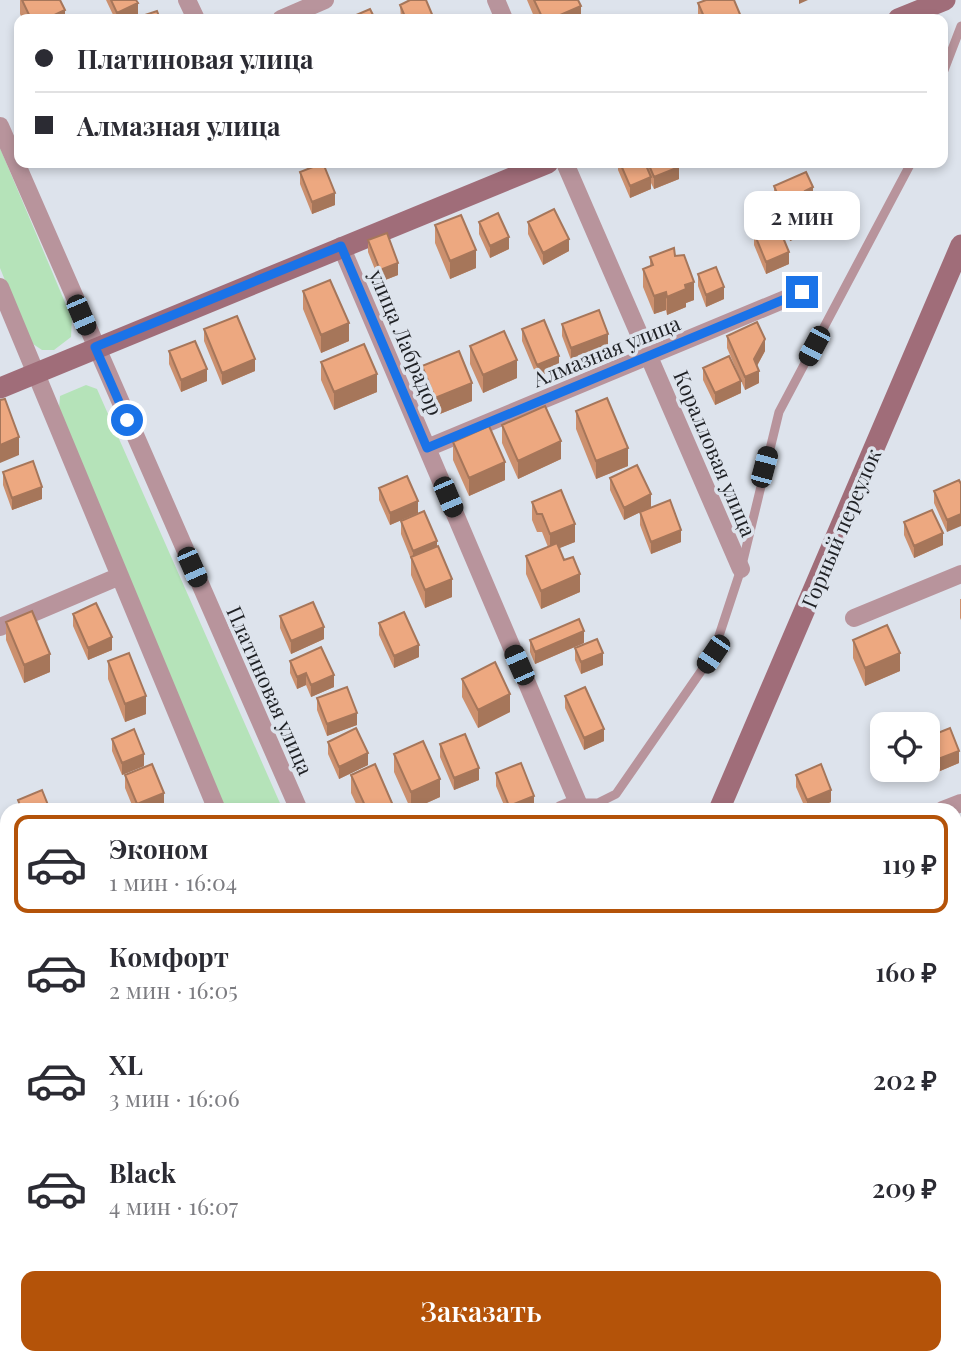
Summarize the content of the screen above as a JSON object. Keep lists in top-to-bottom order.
{
  "streets": {
    "street": [
      "улица Лабрадор",
      "Алмазная улица",
      "Коралловая улица",
      "Горный переулок",
      "Платиновая улица"
    ]
  },
  "crossings": [
    ["улица Лабрадор", "Алмазная улица"],
    ["Алмазная улица", "Коралловая улица"]
  ],
  "page": {
    "banner": ["Платиновая улица", "Алмазная улица"],
    "bubble": "2 мин",
    "list": [
      {
        "name": "Эконом",
        "note": "1 мин · 16:04",
        "value": "119 ₽"
      },
      {
        "name": "Комфорт",
        "note": "2 мин · 16:05",
        "value": "160 ₽"
      },
      {
        "name": "XL",
        "note": "3 мин · 16:06",
        "value": "202 ₽"
      },
      {
        "name": "Black",
        "note": "4 мин · 16:07",
        "value": "209 ₽"
      }
    ],
    "buttons": "Заказать"
  }
}
